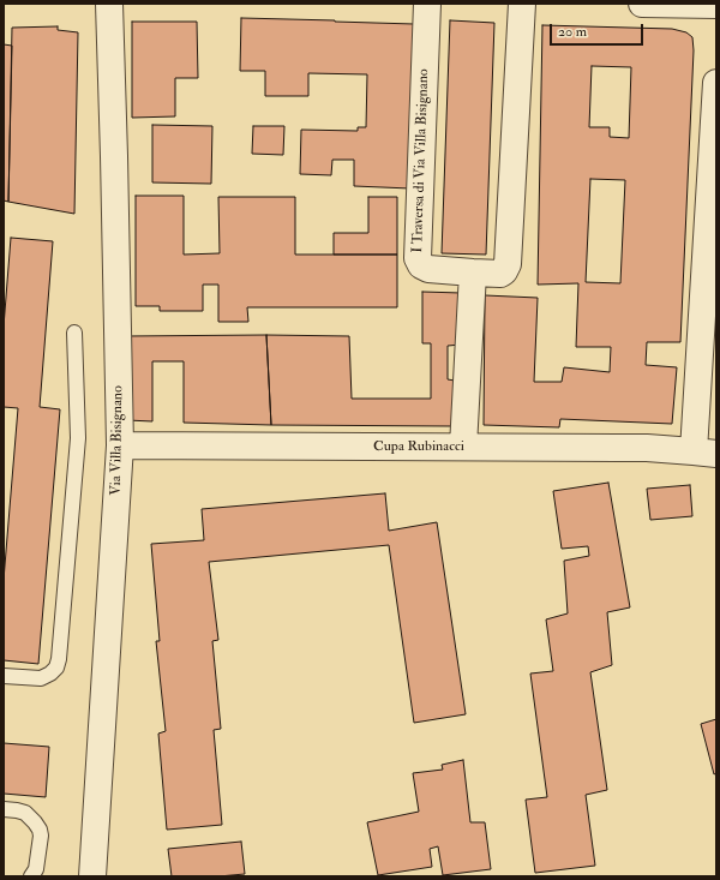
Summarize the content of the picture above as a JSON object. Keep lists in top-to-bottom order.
{
  "streets": {
    "street": ["I Traversa di Via Villa Bisignano", "Via Villa Bisignano", "Cupa Rubinacci"]
  },
  "crossings": [
    ["Via Villa Bisignano", "Cupa Rubinacci"]
  ],
  "scale_bar": "20 m"
}
